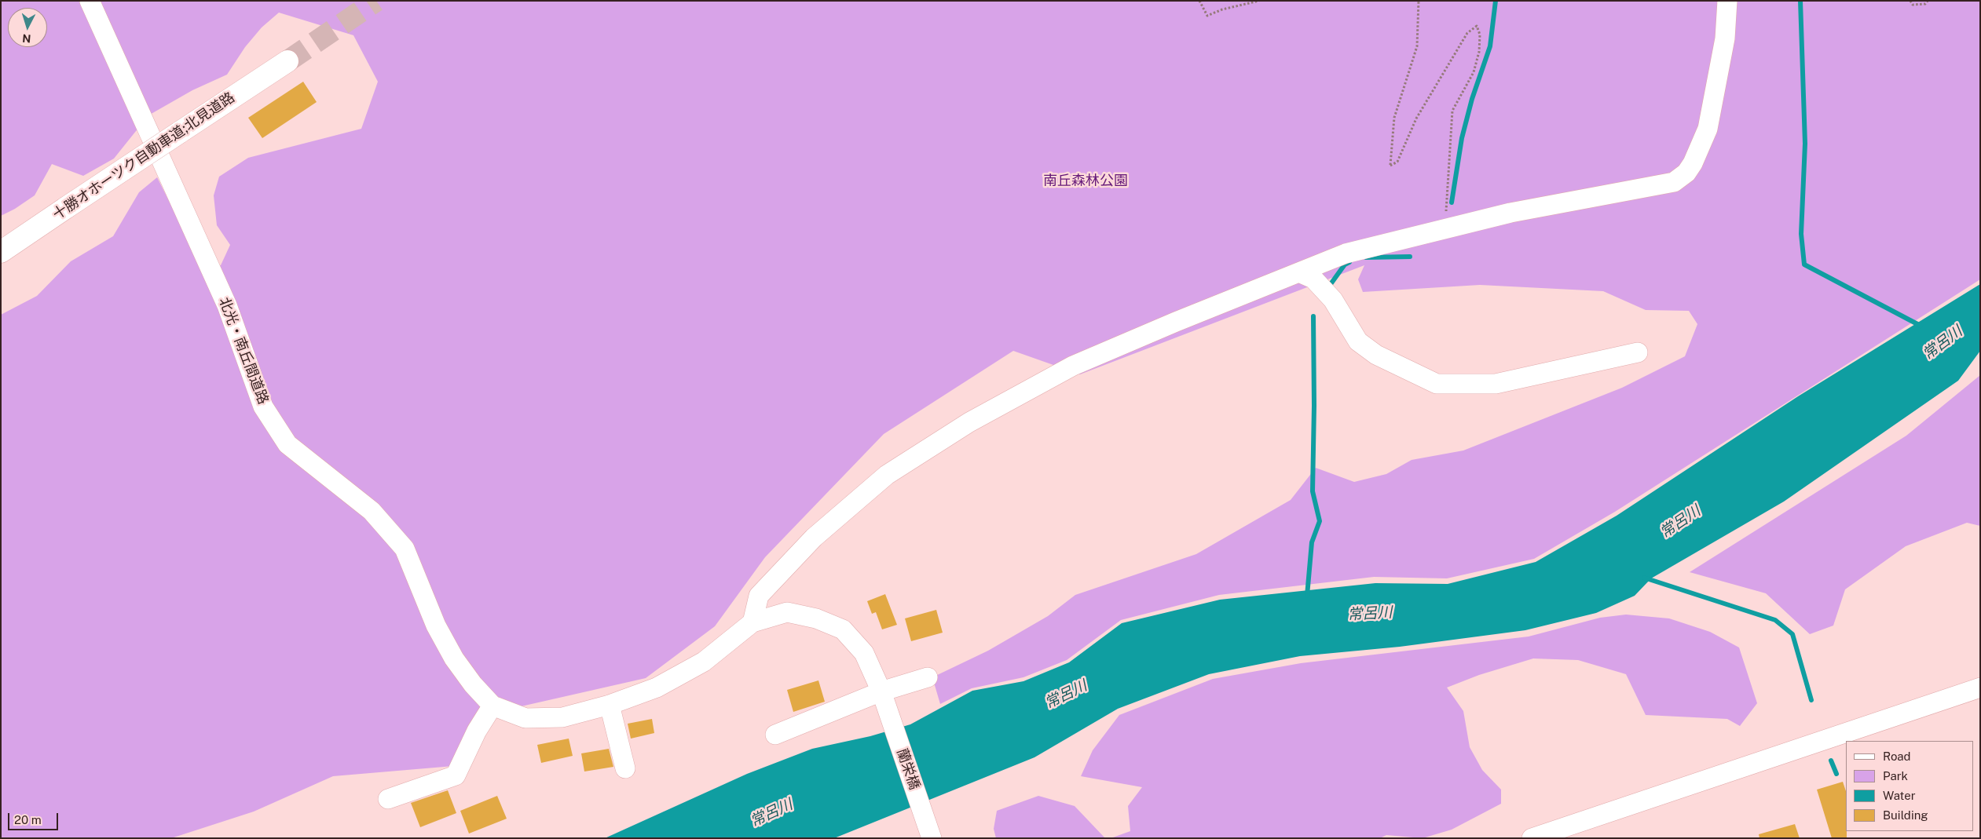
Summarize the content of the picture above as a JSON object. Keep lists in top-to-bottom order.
{
  "streets": {
    "highway": ["十勝オホーツク自動車道;北見道路"],
    "street": ["北光・南丘間道路", "蘭栄橋"]
  },
  "water": ["常呂川"],
  "parks": ["南丘森林公園"],
  "legend": [
    "Road",
    "Park",
    "Water",
    "Building"
  ],
  "scale_bar": "20 m",
  "north": "bottom"
}
